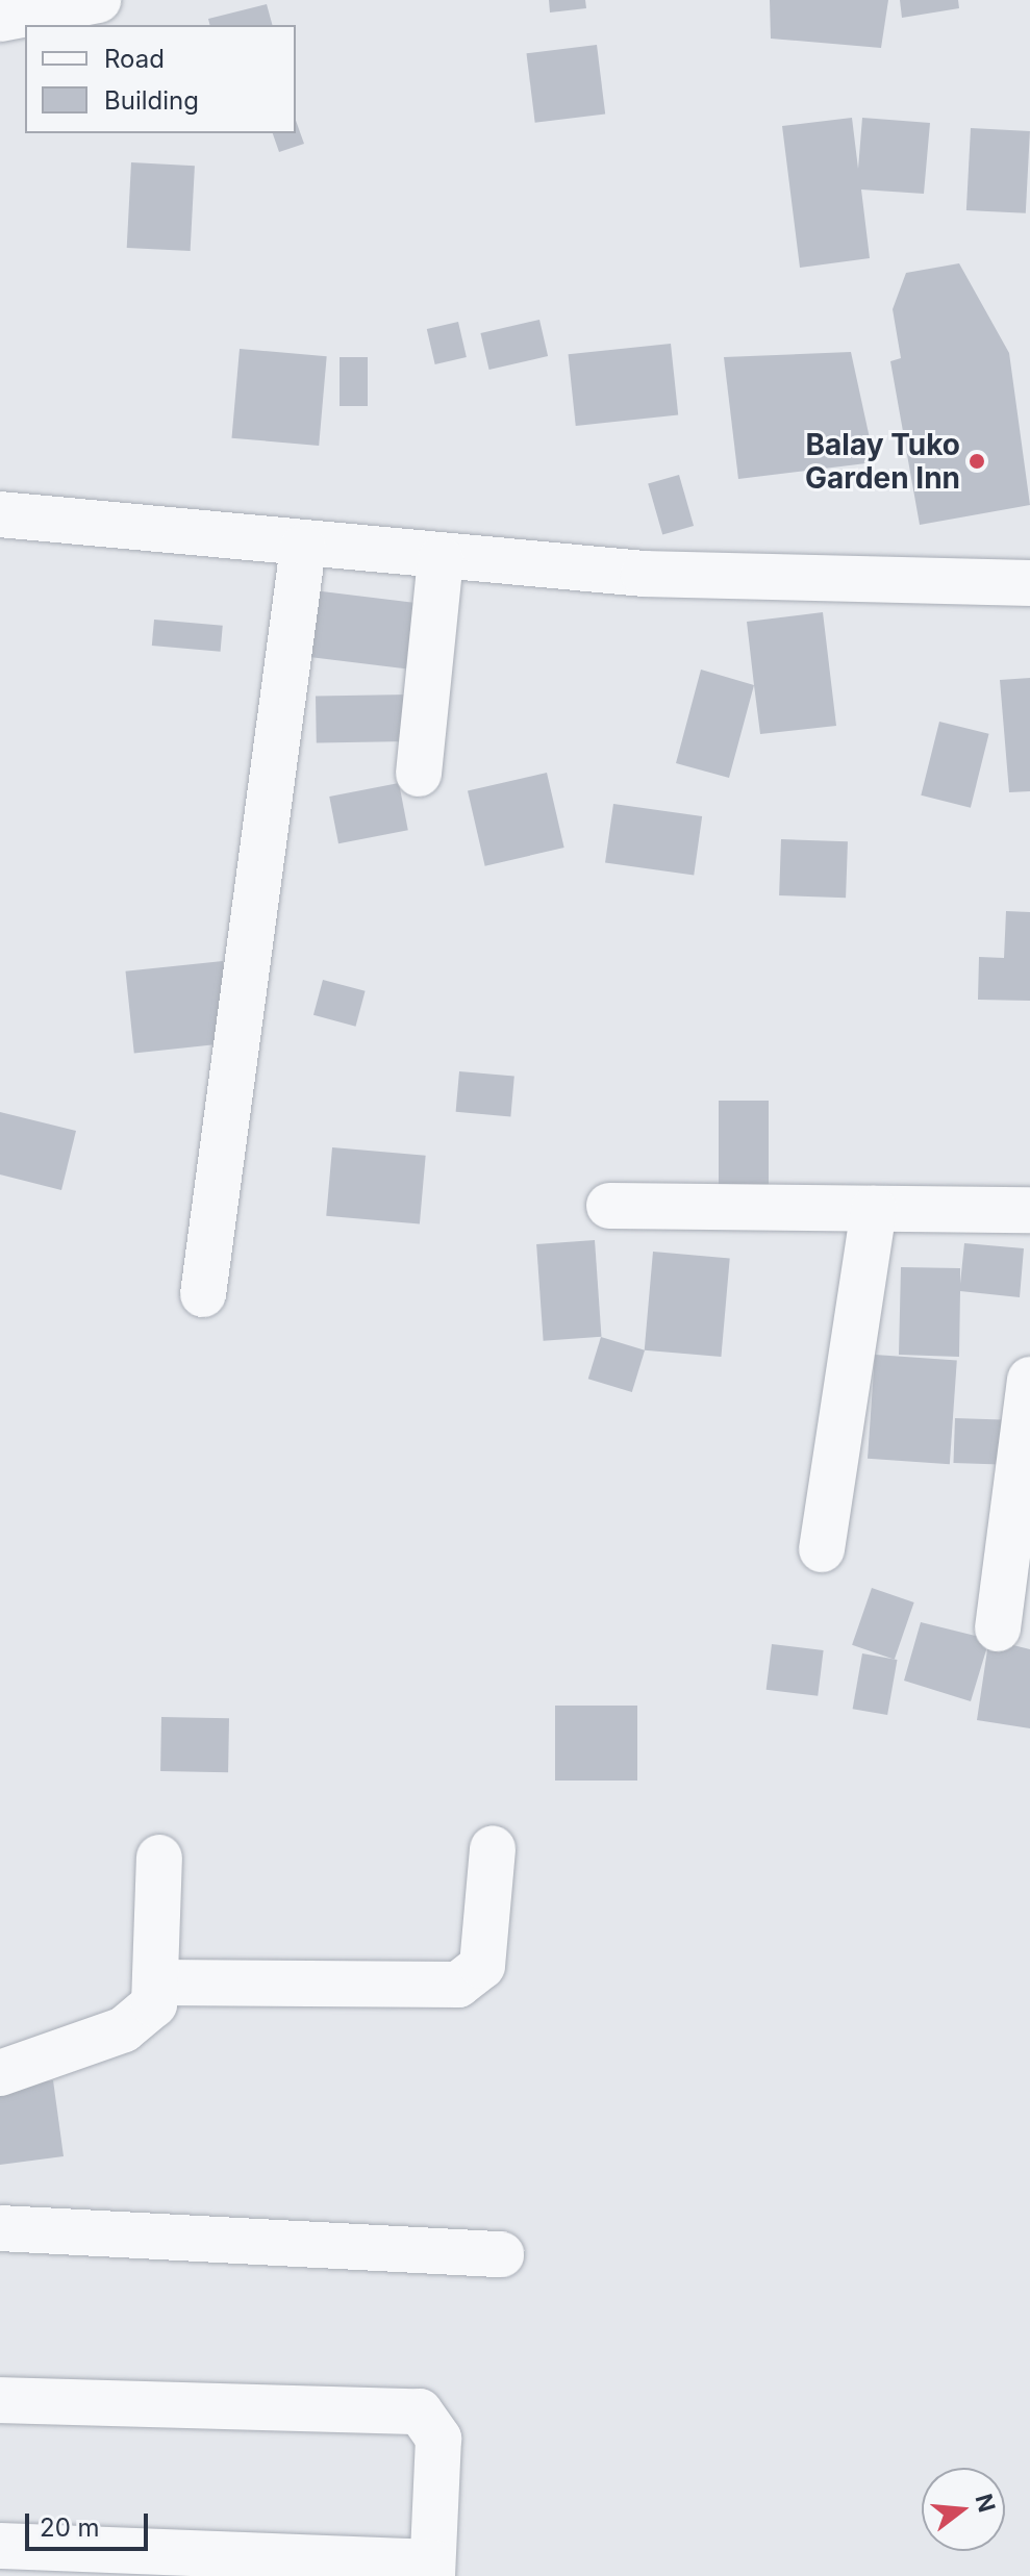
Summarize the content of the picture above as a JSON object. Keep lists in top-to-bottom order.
{
  "places": ["Balay Tuko Garden Inn"],
  "legend": ["Road", "Building"],
  "scale_bar": "20 m",
  "north": "right"
}
